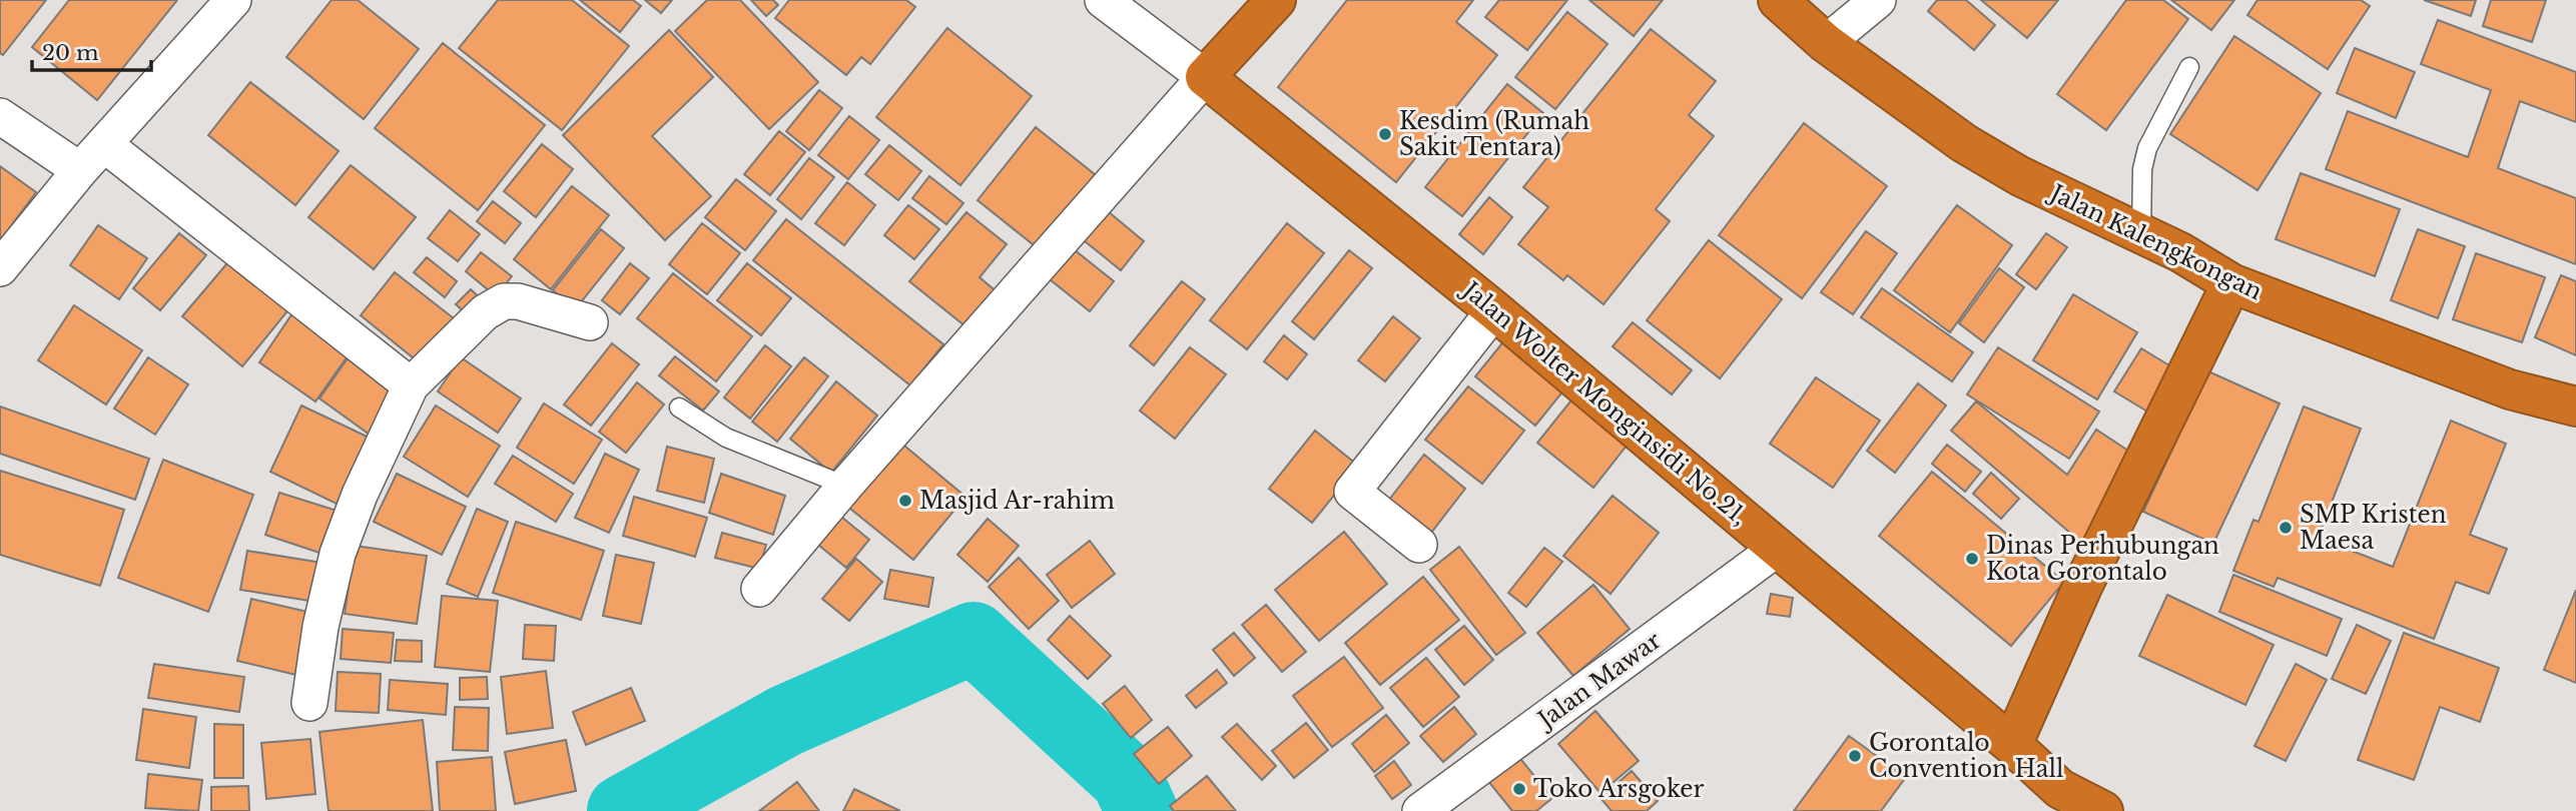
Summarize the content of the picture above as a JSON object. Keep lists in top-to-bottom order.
{
  "streets": {
    "highway": ["Jalan Kalengkongan", "Jalan Wolter Monginsidi No.21,"],
    "street": ["Jalan Mawar"]
  },
  "crossings": [
    ["Jalan Wolter Monginsidi No.21,", "Jalan Mawar"]
  ],
  "places": [
    "Kesdim (Rumah Sakit Tentara)",
    "Masjid Ar-rahim",
    "SMP Kristen Maesa",
    "Dinas Perhubungan Kota Gorontalo",
    "Gorontalo Convention Hall",
    "Toko Arsgoker"
  ],
  "scale_bar": "20 m"
}
